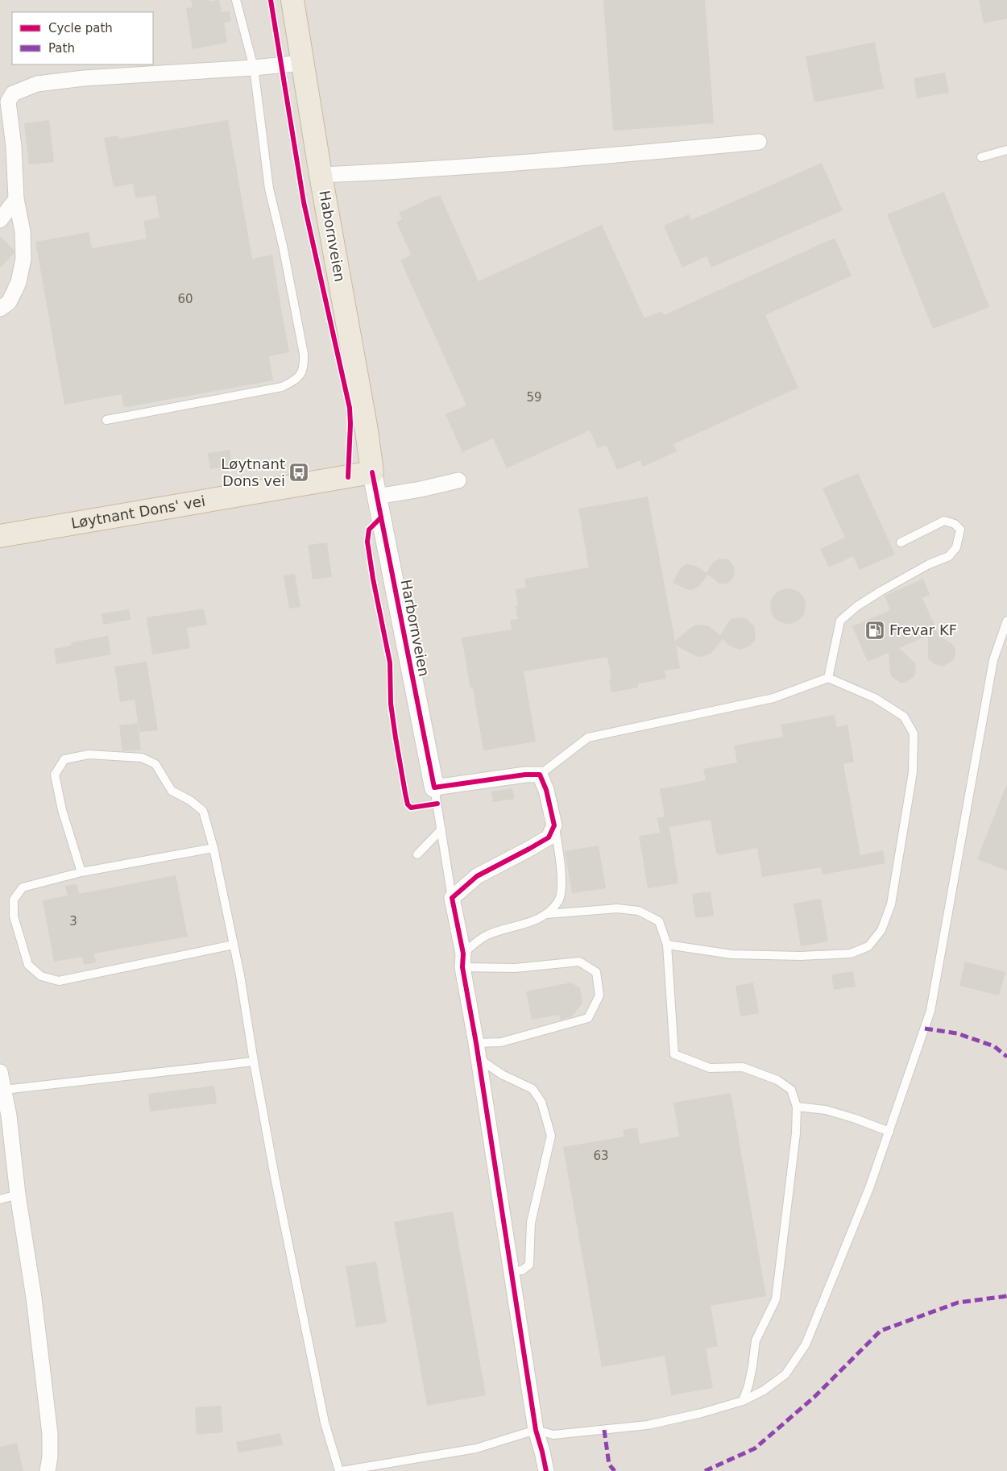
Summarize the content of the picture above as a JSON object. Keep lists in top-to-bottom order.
{
  "streets": {
    "highway": ["Habornveien", "Løytnant Dons' vei"],
    "street": ["Harbornveien"]
  },
  "crossings": [
    ["Habornveien", "Løytnant Dons' vei"],
    ["Habornveien", "Harbornveien"],
    ["Løytnant Dons' vei", "Harbornveien"]
  ],
  "places": {
    "bus stop": ["Løytnant Dons vei"],
    "fuel station": ["Frevar KF"]
  },
  "house_numbers": [
    "60",
    "59",
    "3",
    "63"
  ],
  "legend": ["Cycle path", "Path"]
}
